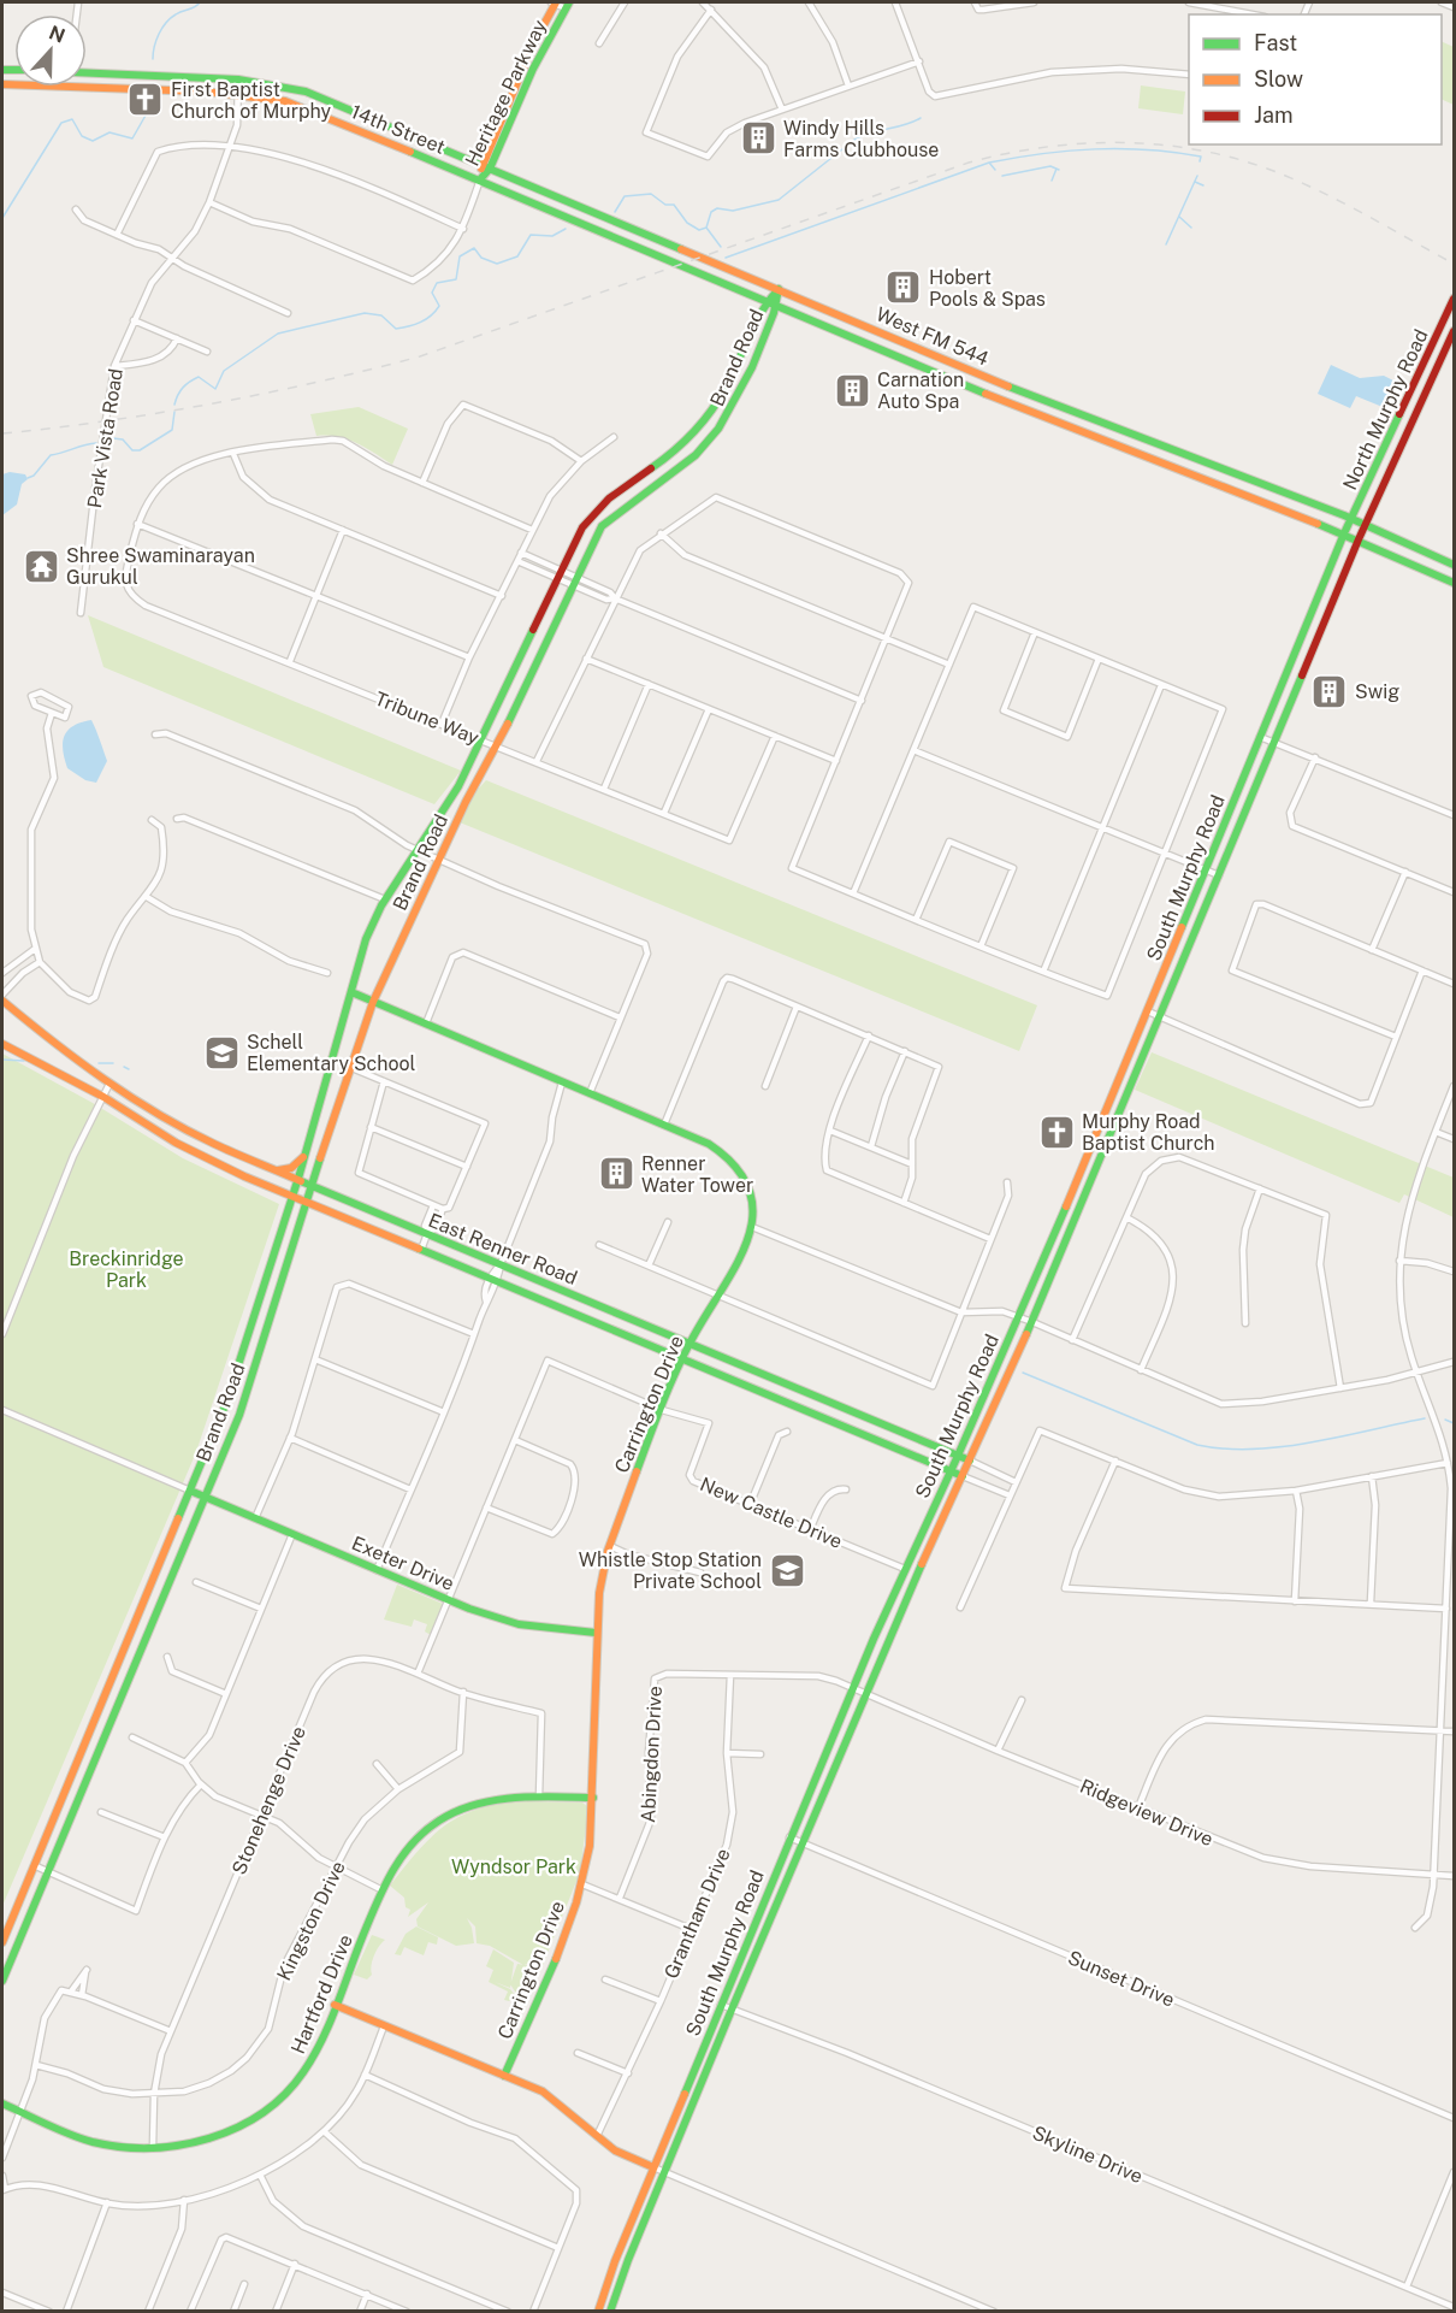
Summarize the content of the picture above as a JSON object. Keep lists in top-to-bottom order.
{
  "streets": {
    "main road": [
      "Heritage Parkway",
      "14th Street",
      "West FM 544",
      "Brand Road",
      "North Murphy Road",
      "South Murphy Road",
      "East Renner Road",
      "Carrington Drive",
      "Exeter Drive",
      "Hartford Drive"
    ],
    "street": [
      "Park Vista Road",
      "Tribune Way",
      "New Castle Drive",
      "Abingdon Drive",
      "Stonehenge Drive",
      "Ridgeview Drive",
      "Grantham Drive",
      "Kingston Drive",
      "Sunset Drive",
      "Skyline Drive"
    ]
  },
  "crossings": [
    ["Heritage Parkway", "14th Street"],
    ["Heritage Parkway", "West FM 544"],
    ["14th Street", "West FM 544"],
    ["14th Street", "Park Vista Road"],
    ["West FM 544", "Brand Road"],
    ["West FM 544", "North Murphy Road"],
    ["West FM 544", "South Murphy Road"],
    ["Brand Road", "Tribune Way"],
    ["Brand Road", "East Renner Road"],
    ["Brand Road", "Exeter Drive"],
    ["North Murphy Road", "South Murphy Road"],
    ["South Murphy Road", "East Renner Road"],
    ["South Murphy Road", "New Castle Drive"],
    ["South Murphy Road", "Abingdon Drive"],
    ["South Murphy Road", "Ridgeview Drive"],
    ["South Murphy Road", "Sunset Drive"],
    ["South Murphy Road", "Skyline Drive"],
    ["East Renner Road", "Carrington Drive"],
    ["Carrington Drive", "New Castle Drive"],
    ["Carrington Drive", "Exeter Drive"],
    ["Carrington Drive", "Hartford Drive"],
    ["Abingdon Drive", "Ridgeview Drive"],
    ["Abingdon Drive", "Grantham Drive"],
    ["Stonehenge Drive", "Kingston Drive"],
    ["Stonehenge Drive", "Hartford Drive"]
  ],
  "parks": ["Breckinridge Park", "Wyndsor Park"],
  "places": {
    "church": ["First Baptist Church of Murphy", "Murphy Road Baptist Church"],
    "building": [
      "Windy Hills Farms Clubhouse",
      "Hobert Pools & Spas",
      "Carnation Auto Spa",
      "Swig",
      "Renner Water Tower"
    ],
    "temple": ["Shree Swaminarayan Gurukul"],
    "school or university": ["Schell Elementary School", "Whistle Stop Station Private School"]
  },
  "legend": ["Fast", "Slow", "Jam"],
  "north": "top"
}
